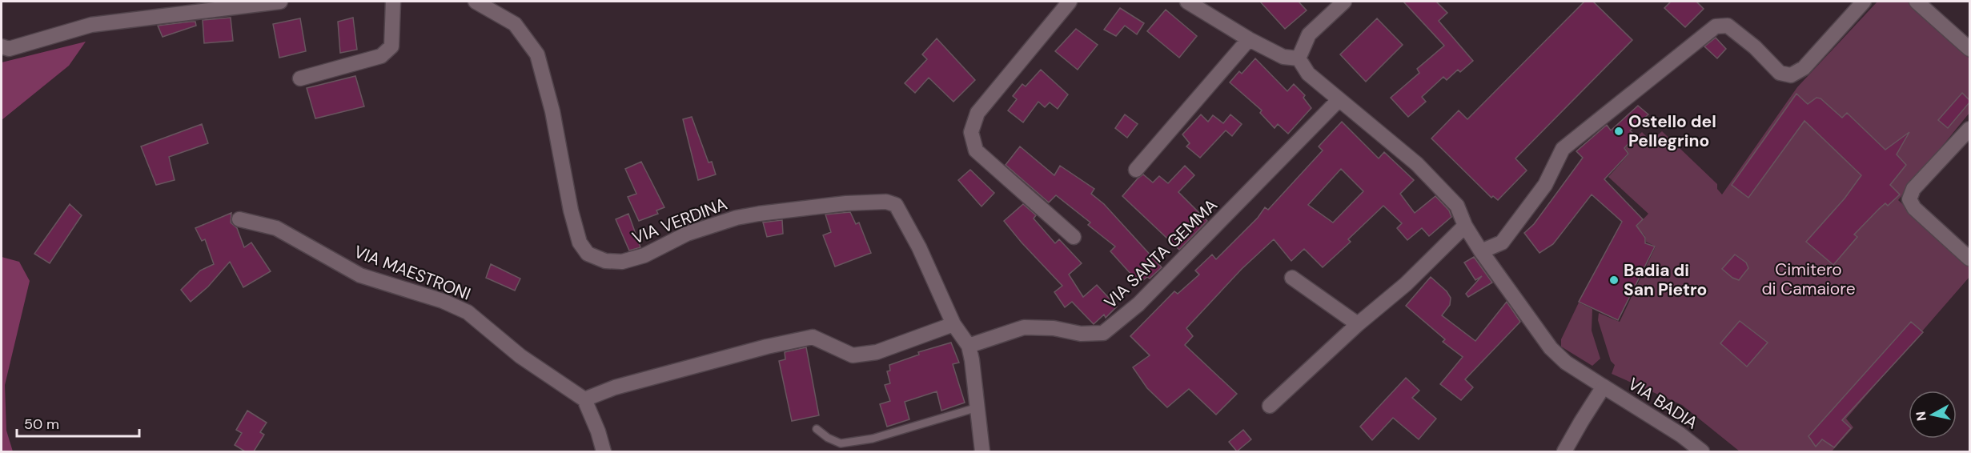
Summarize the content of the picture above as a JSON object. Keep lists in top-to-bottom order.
{
  "streets": {
    "street": [
      "VIA VERDINA",
      "VIA SANTA GEMMA",
      "VIA MAESTRONI",
      "VIA BADIA"
    ]
  },
  "crossings": [
    ["VIA VERDINA", "VIA SANTA GEMMA"],
    ["VIA SANTA GEMMA", "VIA BADIA"]
  ],
  "parks": ["Cimitero di Camaiore"],
  "places": ["Ostello del Pellegrino", "Badia di San Pietro"],
  "scale_bar": "50 m",
  "north": "left"
}
